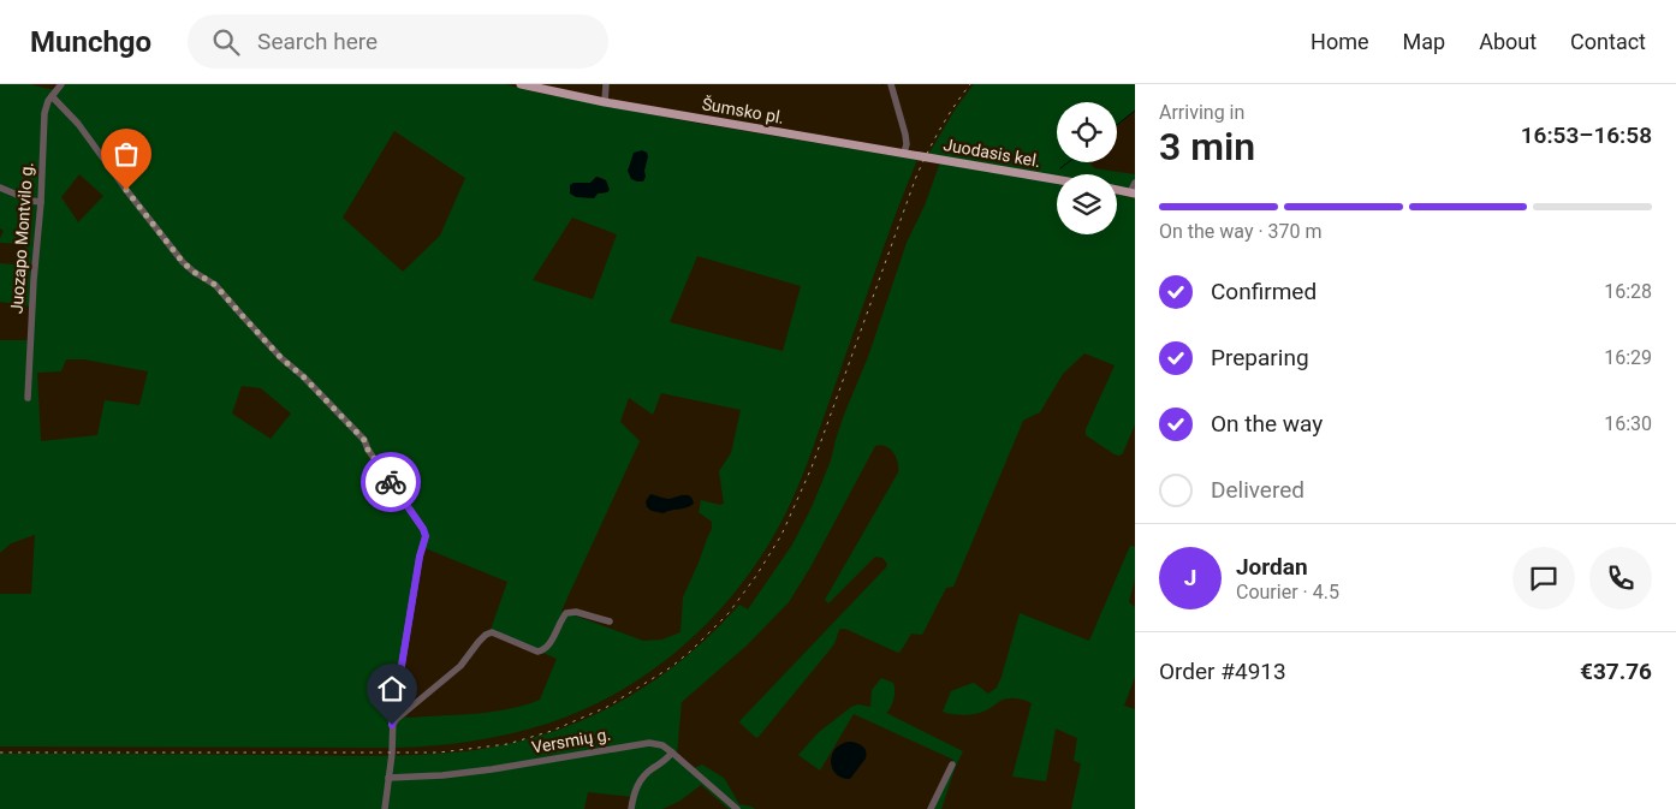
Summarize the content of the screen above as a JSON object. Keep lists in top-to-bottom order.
{
  "streets": {
    "main road": ["Šumsko pl.", "Juodasis kel."],
    "street": ["Juozapo Montvilo g.", "Versmių g."]
  },
  "crossings": [
    ["Šumsko pl.", "Juodasis kel."]
  ],
  "page": {
    "header": "Munchgo",
    "search": "Search here",
    "nav": [
      "Home",
      "Map",
      "About",
      "Contact"
    ],
    "heading": ["3 min", "Arriving in", "16:53–16:58"],
    "panel": [
      "Jordan",
      "Courier · 4.5",
      "Order #4913",
      "€37.76"
    ],
    "bar": "On the way · 370 m",
    "list": [
      ["Confirmed", "16:28"],
      ["Preparing", "16:29"],
      ["On the way", "16:30"],
      "Delivered"
    ],
    "round": "J"
  }
}
